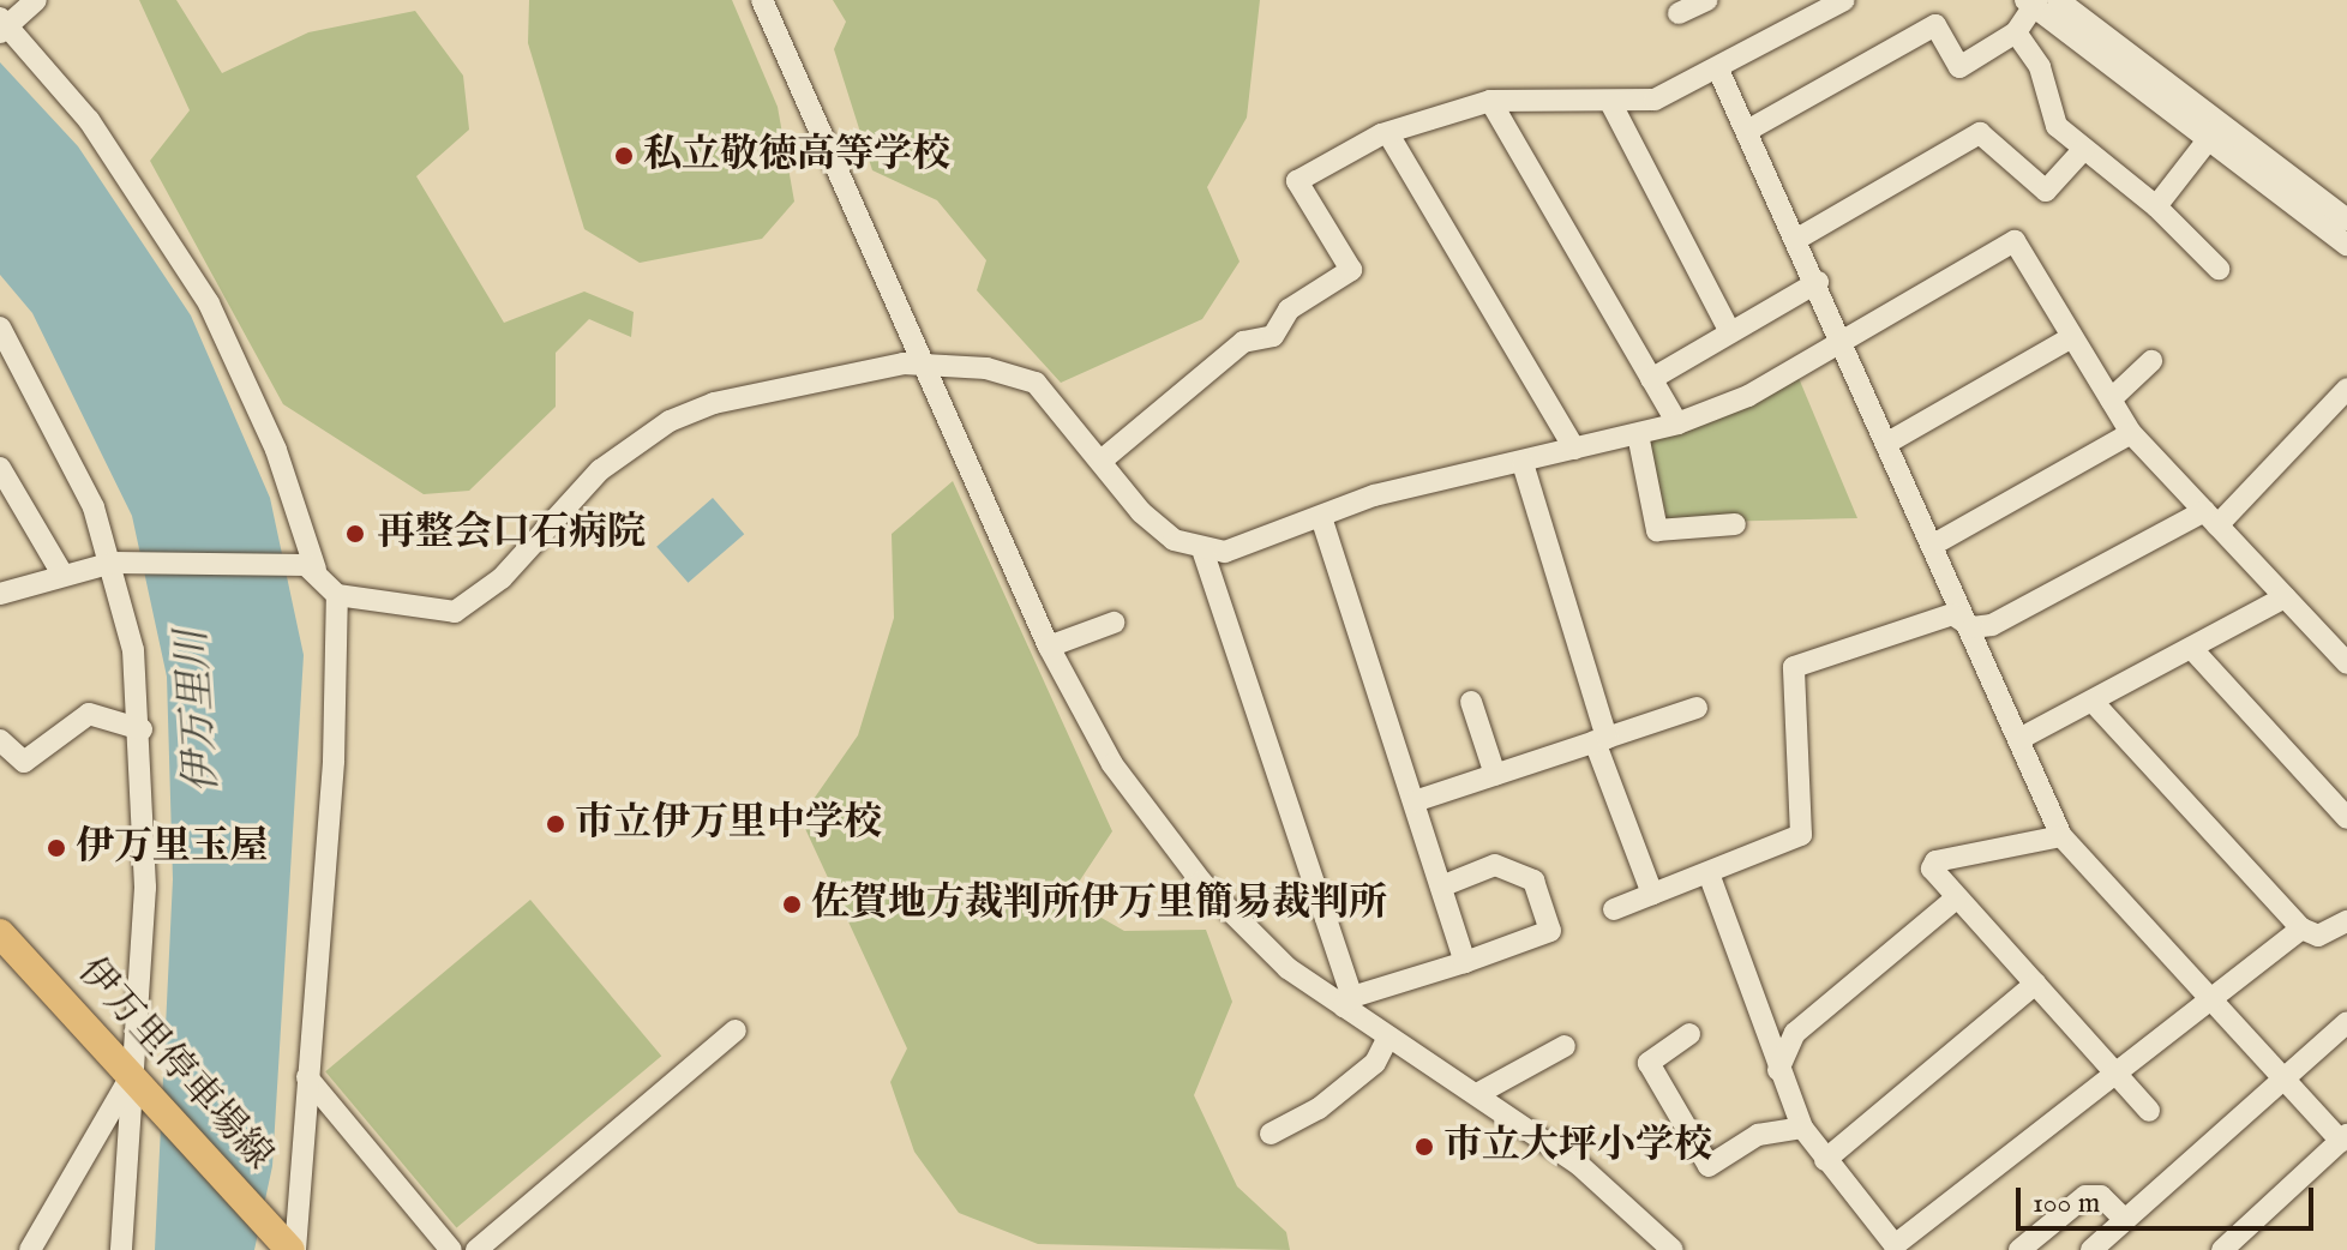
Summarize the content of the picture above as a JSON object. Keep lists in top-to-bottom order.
{
  "streets": {
    "main road": ["伊万里停車場線"]
  },
  "water": ["伊万里川"],
  "places": [
    "私立敬徳高等学校",
    "再整会口石病院",
    "市立伊万里中学校",
    "伊万里玉屋",
    "佐賀地方裁判所伊万里簡易裁判所",
    "市立大坪小学校"
  ],
  "scale_bar": "100 m"
}
